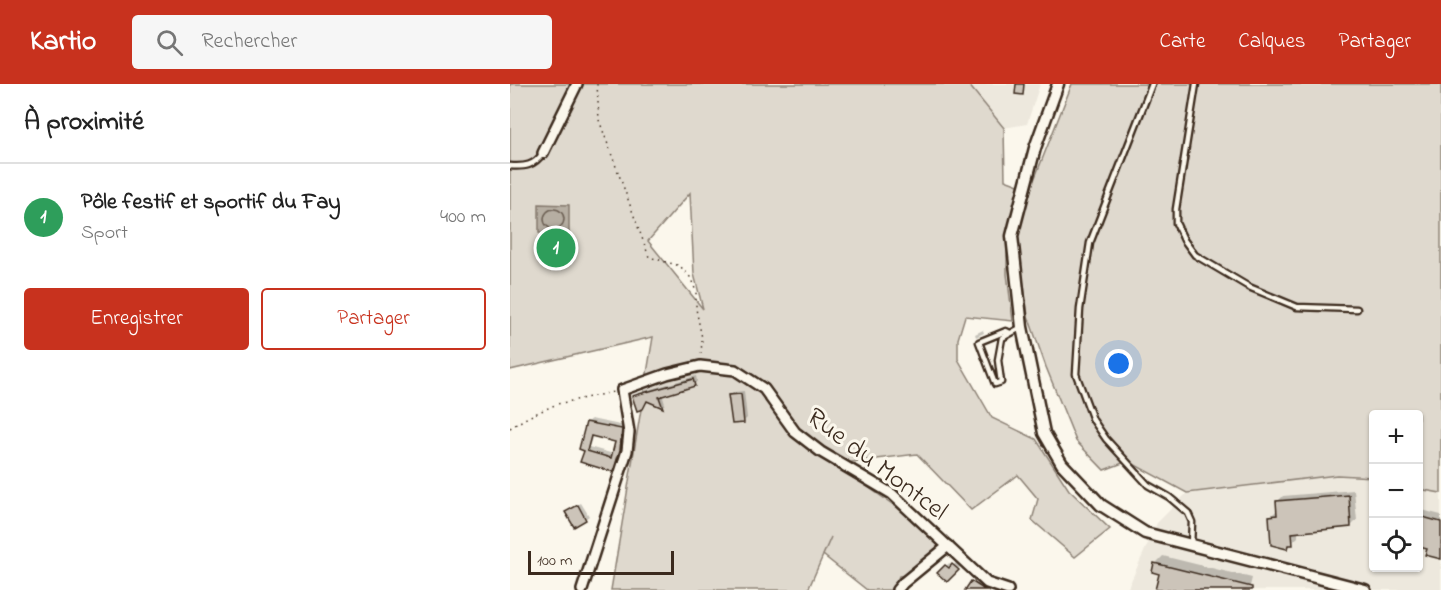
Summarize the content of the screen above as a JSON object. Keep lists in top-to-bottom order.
{
  "streets": {
    "street": ["Rue du Montcel"]
  },
  "scale_bar": "100 m",
  "page": {
    "header": "Kartio",
    "search": "Rechercher",
    "nav": ["Carte", "Calques", "Partager"],
    "heading": "À proximité",
    "list": [
      {
        "mark": "1",
        "name": "Pôle festif et sportif du Fay",
        "note": "Sport",
        "value": "400 m"
      }
    ],
    "pins": "1",
    "buttons": ["Enregistrer", "Partager"],
    "map_buttons": ["+", "−"],
    "scale": "100 m"
  }
}
